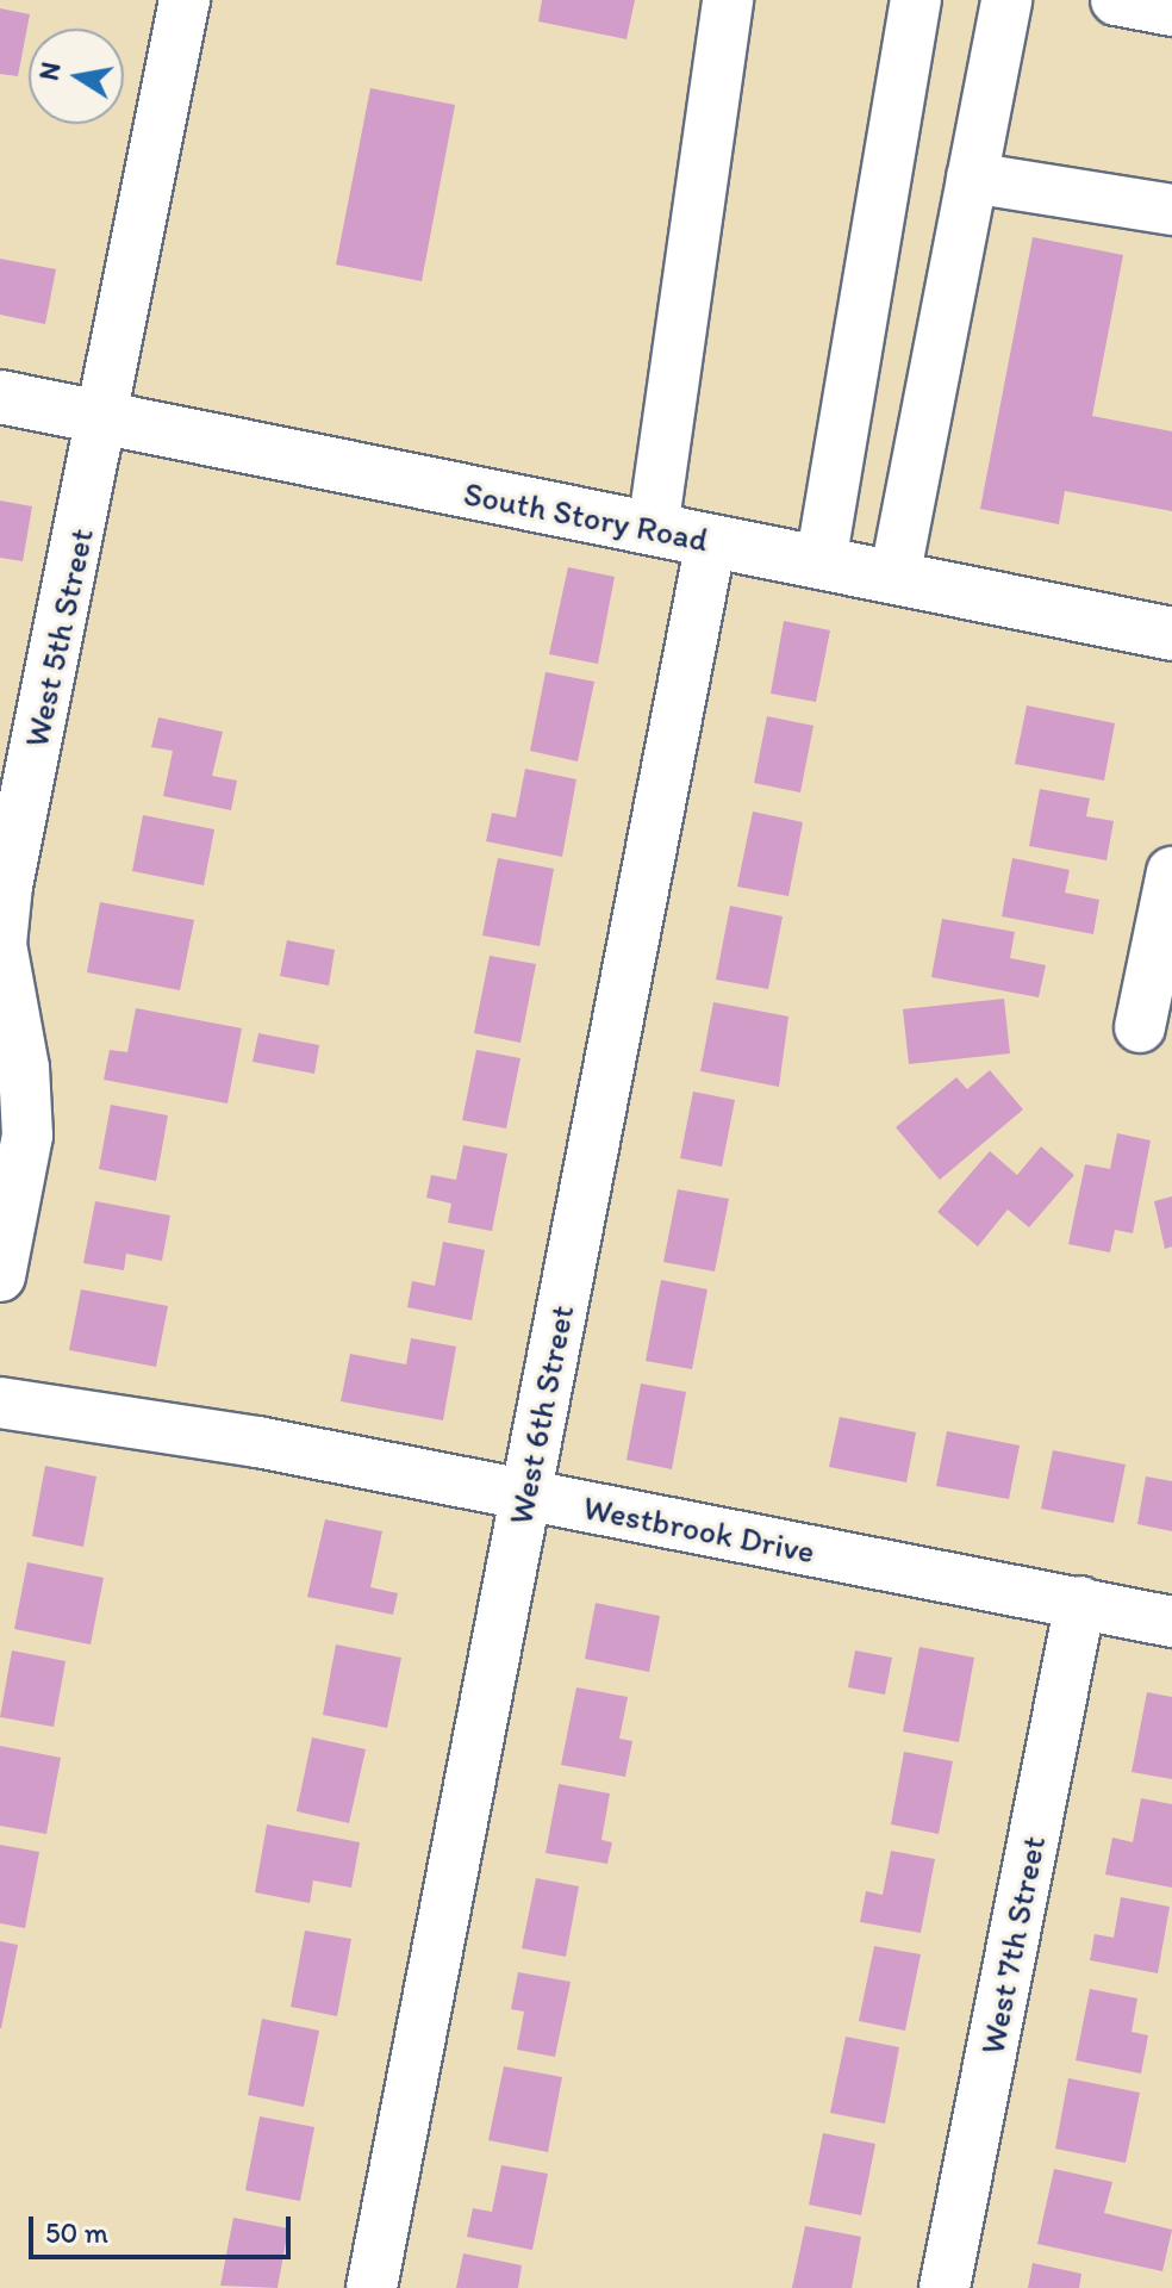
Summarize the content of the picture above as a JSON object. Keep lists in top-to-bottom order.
{
  "streets": {
    "main road": ["South Story Road"],
    "street": [
      "West 5th Street",
      "West 6th Street",
      "Westbrook Drive",
      "West 7th Street"
    ]
  },
  "crossings": [
    ["South Story Road", "West 5th Street"],
    ["South Story Road", "West 6th Street"],
    ["West 6th Street", "Westbrook Drive"],
    ["Westbrook Drive", "West 7th Street"]
  ],
  "scale_bar": "50 m",
  "north": "left"
}
